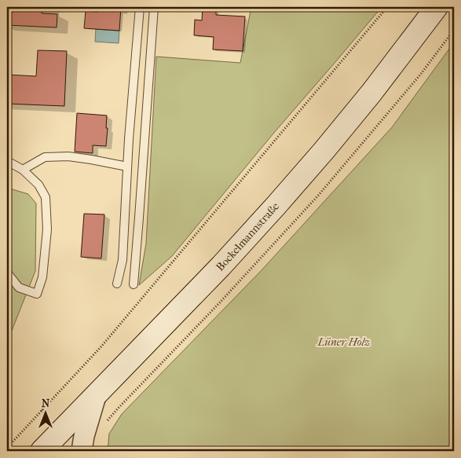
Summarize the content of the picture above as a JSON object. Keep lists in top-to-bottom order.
{
  "streets": {
    "main road": ["Bockelmannstraße"]
  },
  "parks": ["Lüner Holz"],
  "north": "top"
}
